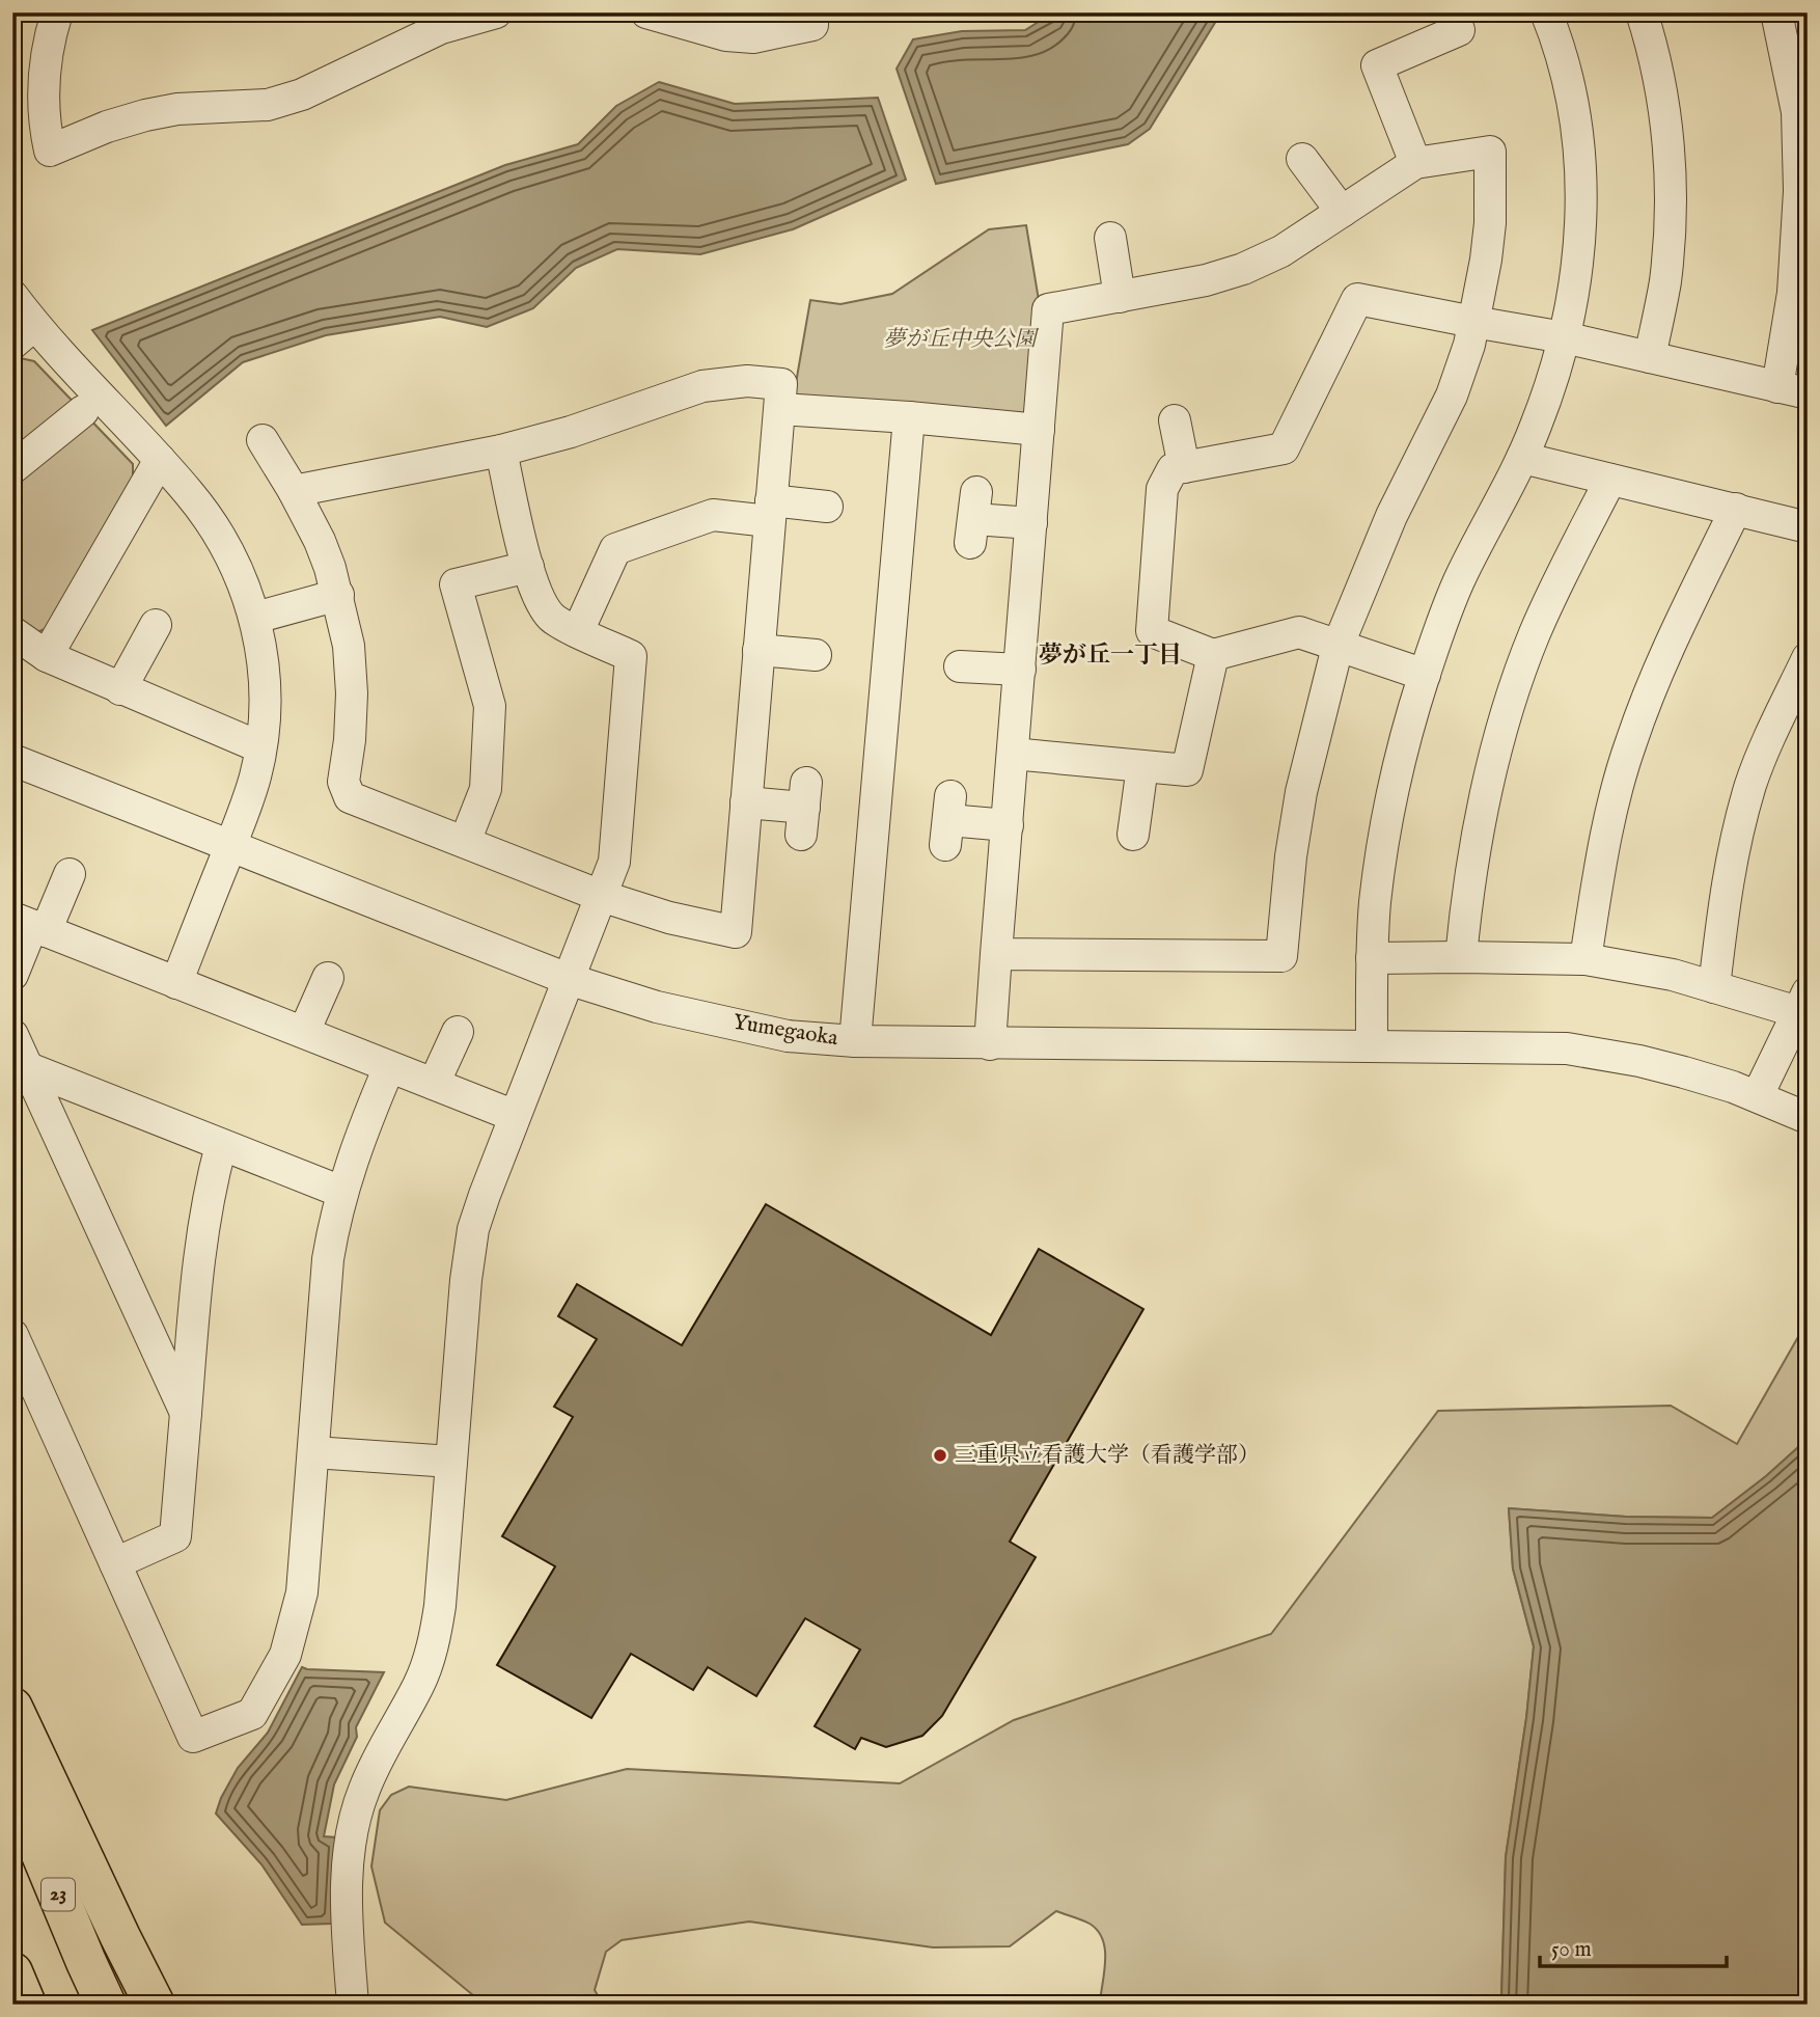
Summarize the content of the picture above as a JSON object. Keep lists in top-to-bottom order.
{
  "streets": {
    "highway": ["23"],
    "street": ["Yumegaoka"]
  },
  "districts": ["夢が丘一丁目"],
  "parks": ["夢が丘中央公園"],
  "places": ["三重県立看護大学（看護学部）"],
  "scale_bar": "50 m"
}
